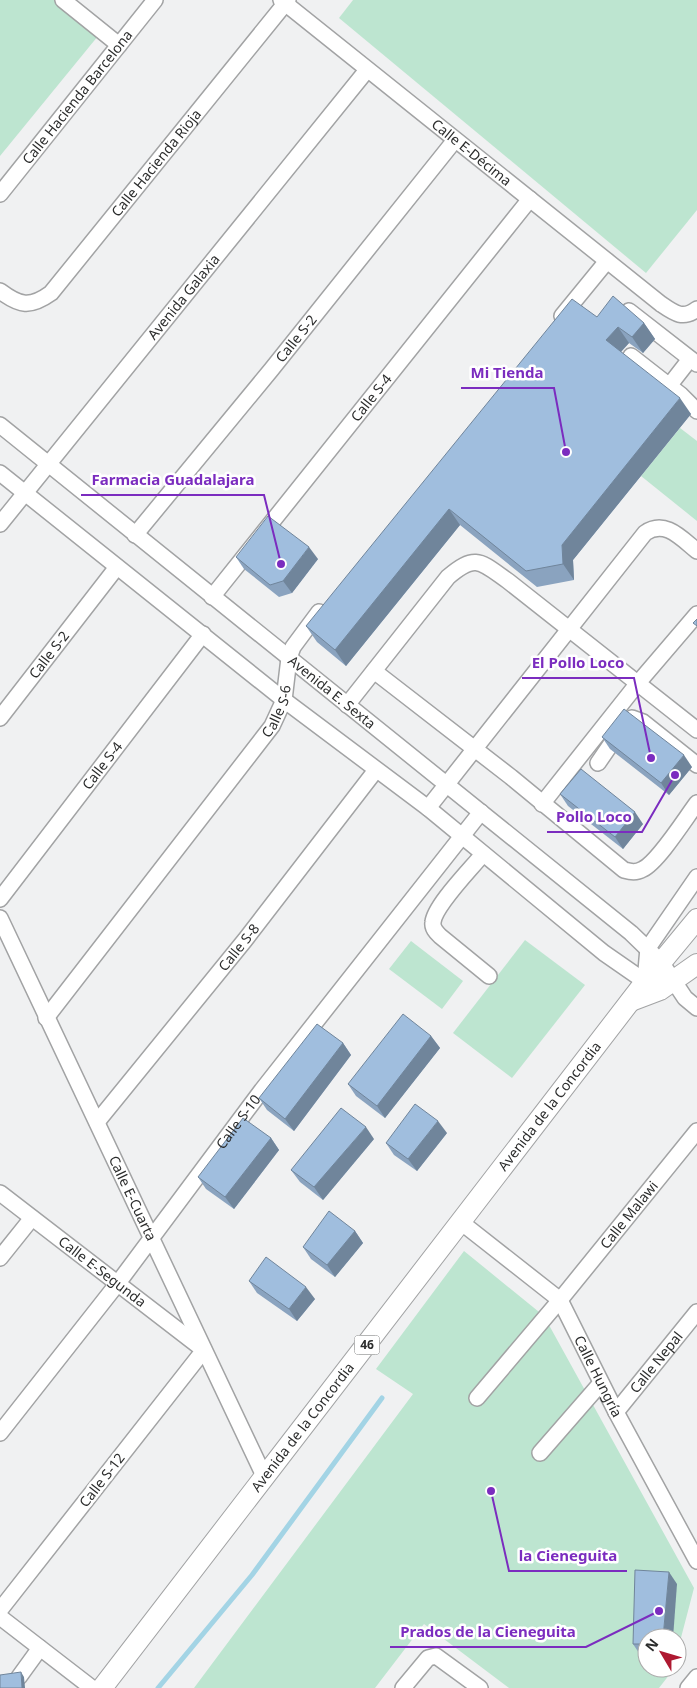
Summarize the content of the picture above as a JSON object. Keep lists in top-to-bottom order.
{
  "streets": {
    "main road": ["Avenida de la Concordia", "46"],
    "street": [
      "Calle Hacienda Barcelona",
      "Calle E-Décima",
      "Calle Hacienda Rioja",
      "Avenida Galaxia",
      "Calle S-2",
      "Calle S-4",
      "Avenida E. Sexta",
      "Calle S-6",
      "Calle S-8",
      "Calle S-10",
      "Calle E-Cuarta",
      "Calle Malawi",
      "Calle E-Segunda",
      "Calle Nepal",
      "Calle Hungría",
      "Calle S-12"
    ]
  },
  "crossings": [
    ["Calle E-Décima", "Calle Hacienda Rioja"],
    ["Calle E-Décima", "Avenida Galaxia"],
    ["Calle E-Décima", "Calle S-2"],
    ["Calle E-Décima", "Calle S-4"],
    ["Avenida Galaxia", "Avenida E. Sexta"],
    ["Calle S-2", "Avenida E. Sexta"],
    ["Calle S-4", "Avenida E. Sexta"],
    ["Avenida E. Sexta", "Calle S-6"],
    ["Avenida E. Sexta", "Calle S-10"],
    ["Avenida E. Sexta", "46"],
    ["Calle S-6", "Calle E-Cuarta"],
    ["Calle S-8", "Calle E-Cuarta"],
    ["Avenida de la Concordia", "Calle E-Cuarta"],
    ["Avenida de la Concordia", "46"],
    ["Avenida de la Concordia", "Calle Hungría"],
    ["Calle S-10", "Calle E-Cuarta"],
    ["Calle S-10", "Calle E-Segunda"],
    ["Calle E-Cuarta", "Calle E-Segunda"],
    ["Calle E-Cuarta", "Calle S-12"],
    ["Calle Malawi", "Calle Hungría"],
    ["Calle E-Segunda", "Calle S-12"],
    ["Calle Nepal", "Calle Hungría"]
  ],
  "places": [
    "Mi Tienda",
    "Farmacia Guadalajara",
    "El Pollo Loco",
    "Pollo Loco",
    "la Cieneguita",
    "Prados de la Cieneguita"
  ],
  "north": "top left"
}
